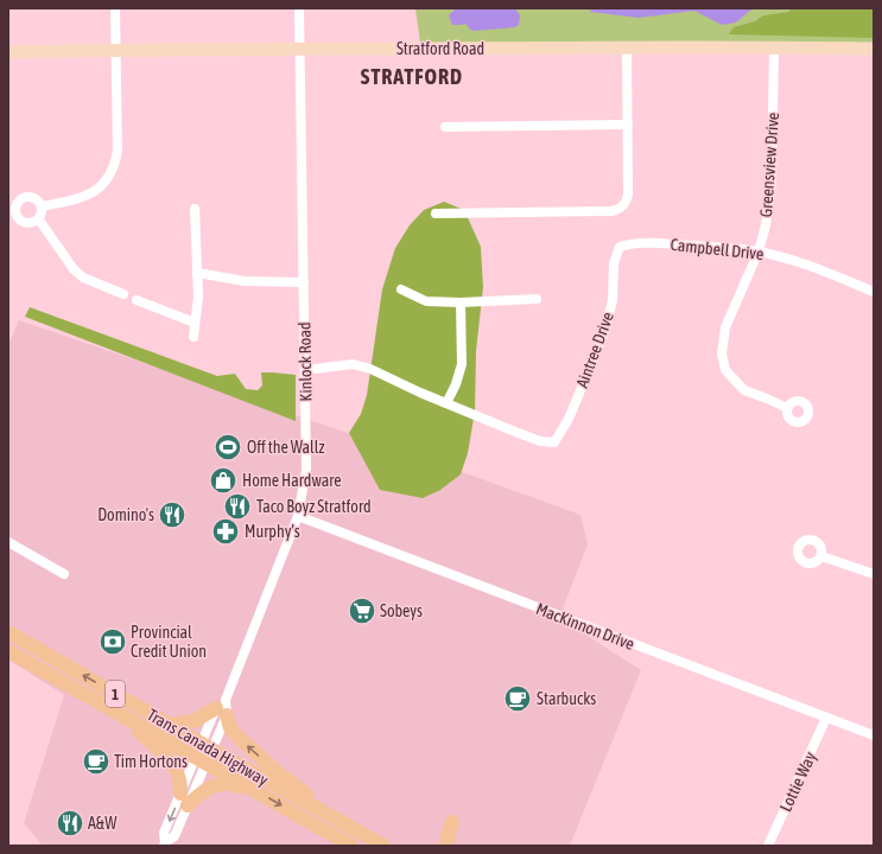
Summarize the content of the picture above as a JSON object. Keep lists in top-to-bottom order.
{
  "streets": {
    "highway": ["1", "Trans Canada Highway"],
    "main road": ["Stratford Road"],
    "street": [
      "Greensview Drive",
      "Campbell Drive",
      "Aintree Drive",
      "Kinlock Road",
      "MacKinnon Drive",
      "Lottie Way"
    ]
  },
  "crossings": [
    ["Stratford Road", "Greensview Drive"],
    ["Stratford Road", "Kinlock Road"],
    ["Greensview Drive", "Campbell Drive"],
    ["Campbell Drive", "Aintree Drive"],
    ["Kinlock Road", "MacKinnon Drive"],
    ["Kinlock Road", "Trans Canada Highway"],
    ["MacKinnon Drive", "Lottie Way"]
  ],
  "districts": ["STRATFORD"],
  "places": {
    "sports": ["Off the Wallz"],
    "shop": ["Home Hardware"],
    "restaurant": ["Taco Boyz Stratford", "Domino's", "A&W"],
    "pharmacy": ["Murphy’s"],
    "supermarket": ["Sobeys"],
    "bank": ["Provincial Credit Union"],
    "cafe": ["Starbucks", "Tim Hortons"]
  }
}
